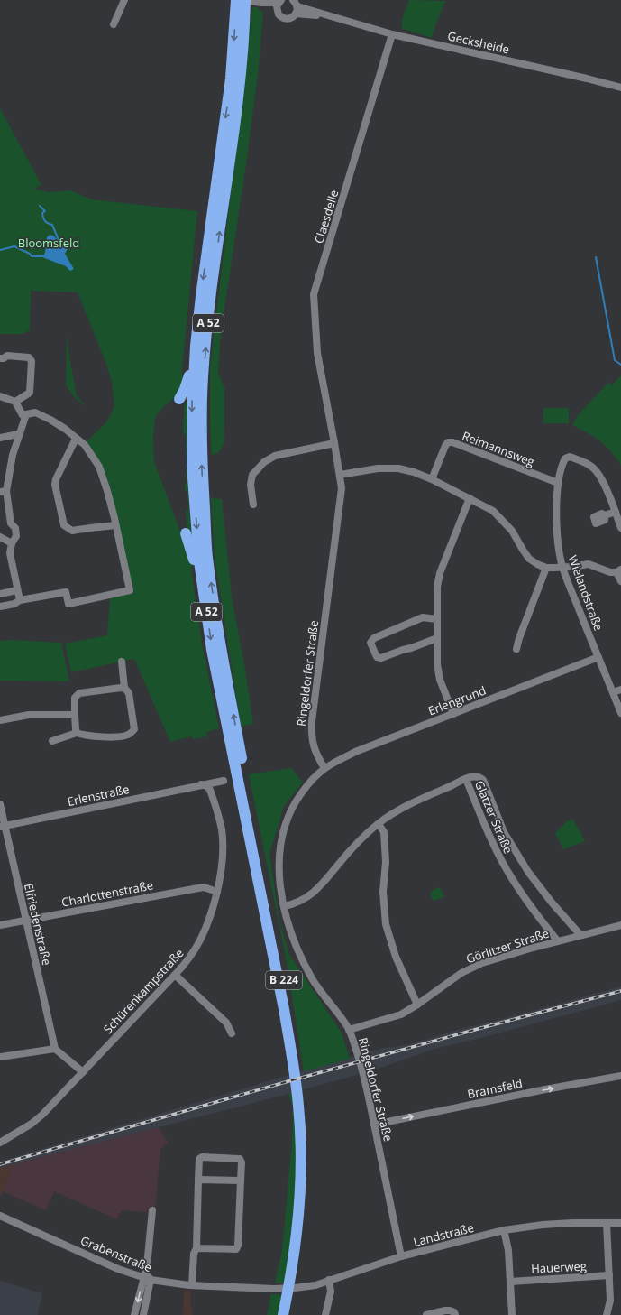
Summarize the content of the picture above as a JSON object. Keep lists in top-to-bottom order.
{
  "streets": {
    "highway": ["A 52", "B 224"],
    "street": [
      "Gecksheide",
      "Claesdelle",
      "Reimannsweg",
      "Wielandstraße",
      "Ringeldorfer Straße",
      "Erlengrund",
      "Erlenstraße",
      "Glatzer Straße",
      "Charlottenstraße",
      "Elfriedenstraße",
      "Görlitzer Straße",
      "Schürenkampstraße",
      "Bramsfeld",
      "Landstraße",
      "Grabenstraße",
      "Hauerweg"
    ]
  },
  "crossings": [
    ["Gecksheide", "Claesdelle"],
    ["Claesdelle", "Ringeldorfer Straße"],
    ["A 52", "B 224"],
    ["Reimannsweg", "Wielandstraße"],
    ["Wielandstraße", "Erlengrund"],
    ["Ringeldorfer Straße", "Erlengrund"],
    ["Ringeldorfer Straße", "Görlitzer Straße"],
    ["Ringeldorfer Straße", "Bramsfeld"],
    ["Ringeldorfer Straße", "Landstraße"],
    ["Erlenstraße", "Elfriedenstraße"],
    ["Erlenstraße", "Schürenkampstraße"],
    ["Glatzer Straße", "Görlitzer Straße"],
    ["Charlottenstraße", "Elfriedenstraße"],
    ["Charlottenstraße", "Schürenkampstraße"],
    ["Landstraße", "Grabenstraße"]
  ],
  "one_way": ["Bramsfeld"],
  "parks": ["Bloomsfeld"]
}
